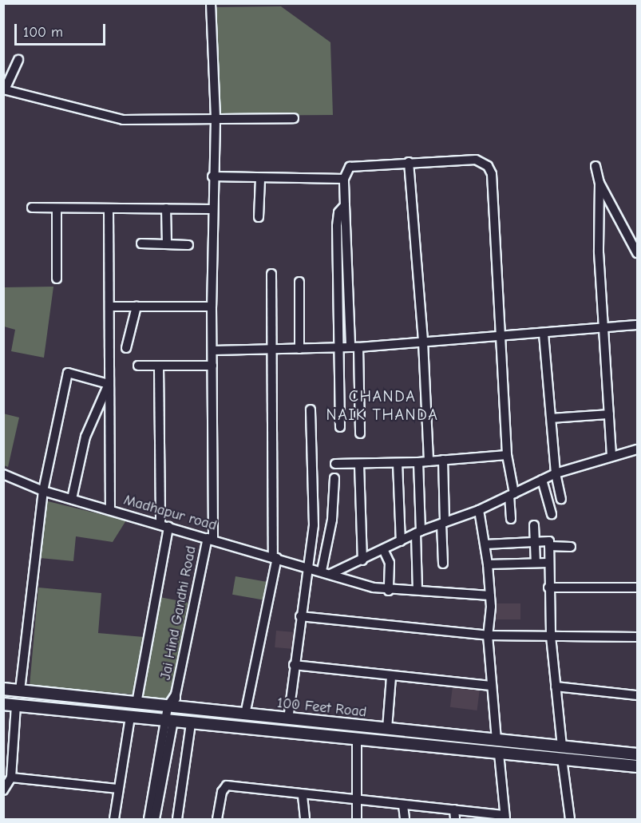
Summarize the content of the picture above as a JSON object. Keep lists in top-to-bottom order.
{
  "streets": {
    "main road": ["100 Feet Road"],
    "street": ["Madhapur road", "Jai Hind Gandhi Road"]
  },
  "crossings": [
    ["Madhapur road", "Jai Hind Gandhi Road"],
    ["Jai Hind Gandhi Road", "100 Feet Road"]
  ],
  "districts": ["CHANDA NAIK THANDA"],
  "scale_bar": "100 m"
}
